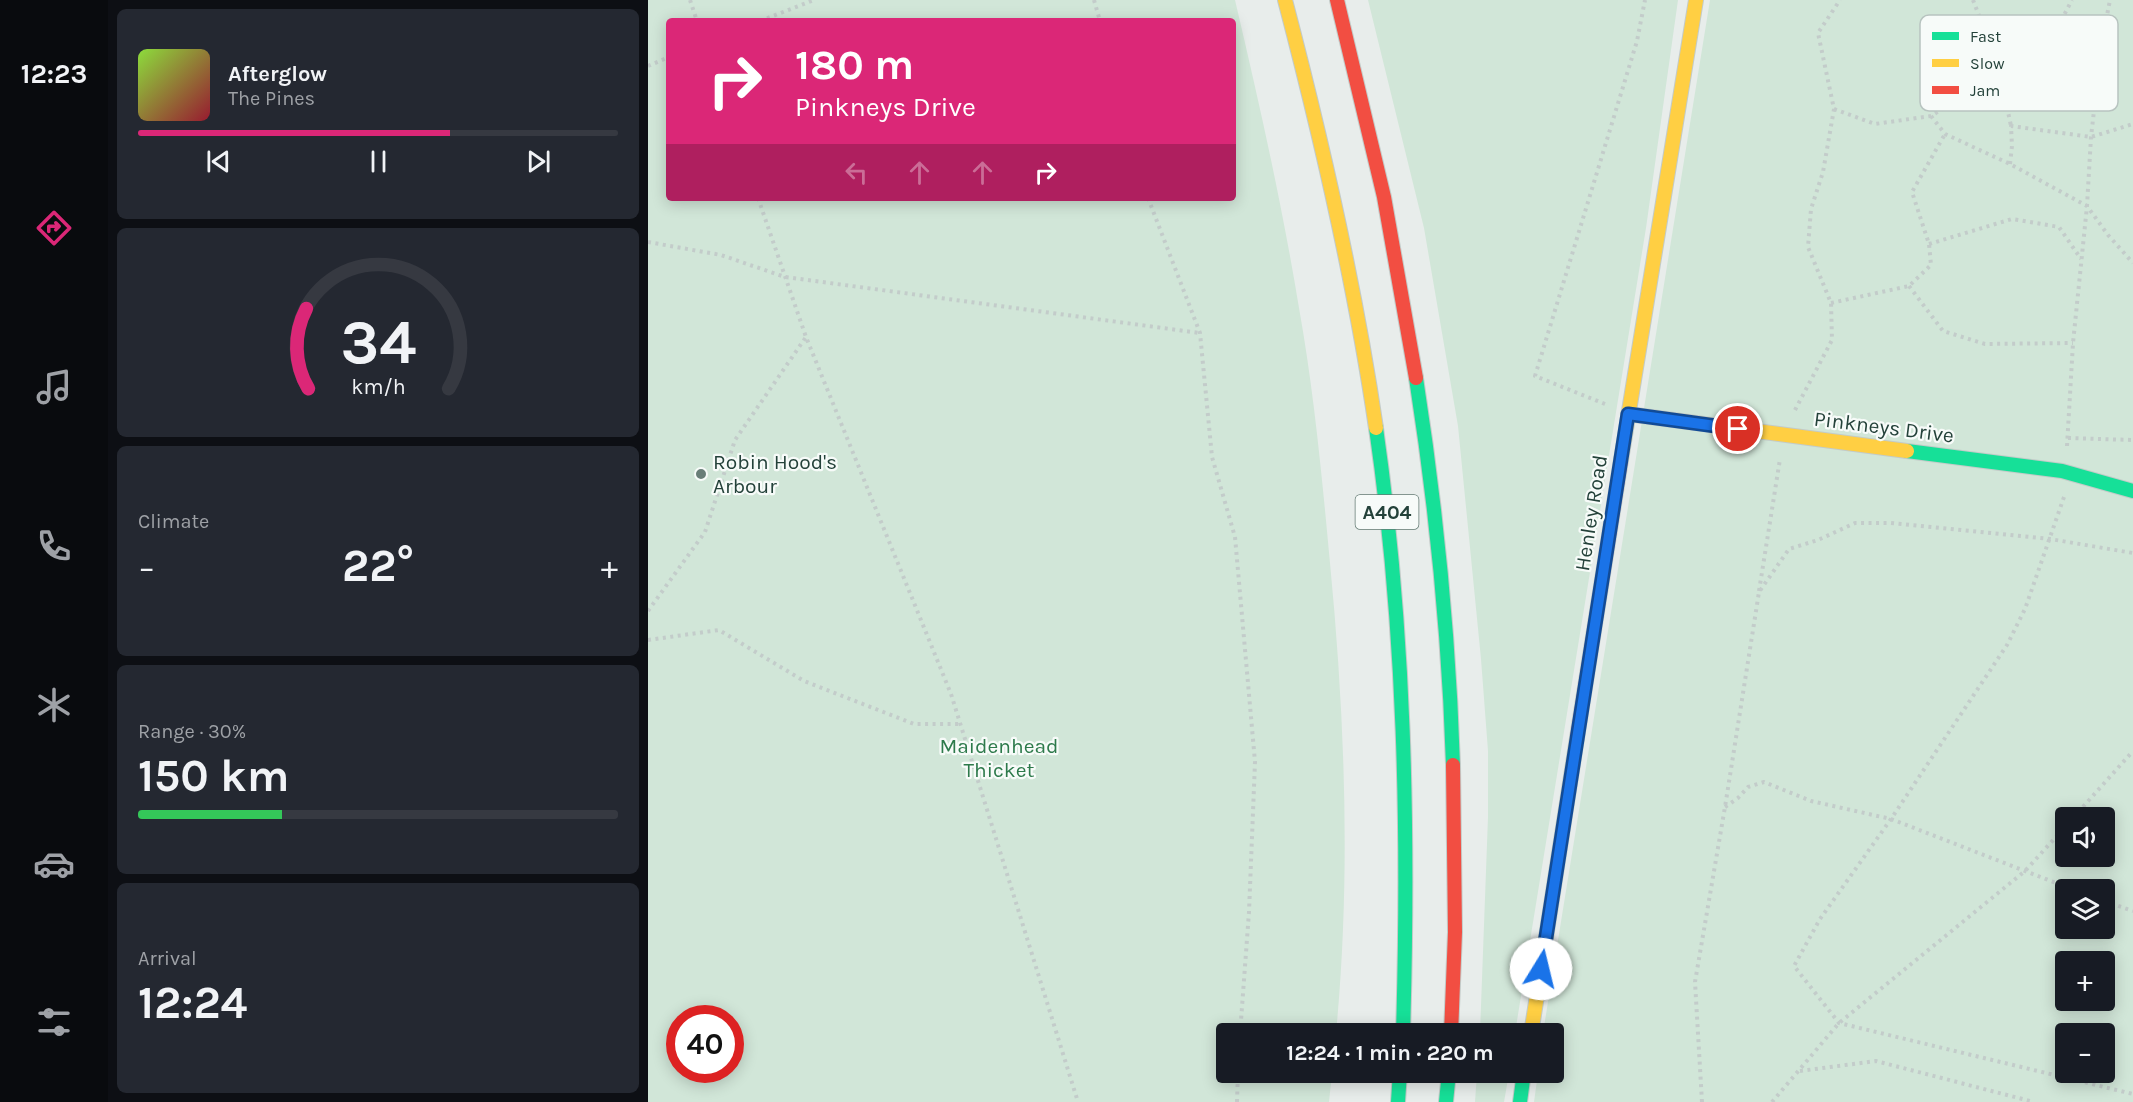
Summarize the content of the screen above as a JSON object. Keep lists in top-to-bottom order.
{
  "streets": {
    "main road": ["Pinkneys Drive", "A404", "Henley Road"]
  },
  "crossings": [
    ["Pinkneys Drive", "Henley Road"]
  ],
  "parks": ["Maidenhead Thicket"],
  "places": ["Robin Hood's Arbour"],
  "legend": ["Fast", "Slow", "Jam"],
  "page": {
    "tabs": "12:23",
    "turn": ["180 m", "Pinkneys Drive"],
    "song": ["Afterglow", "The Pines"],
    "tile": [
      "Climate",
      ["Range · 30%", "150 km"],
      ["Arrival", "12:24"]
    ],
    "heat": ["−", "22°", "+"],
    "map_buttons": ["+", "−"],
    "limit": "40",
    "trip": "12:24 · 1 min · 220 m",
    "gauge": ["34", "km/h"]
  }
}
